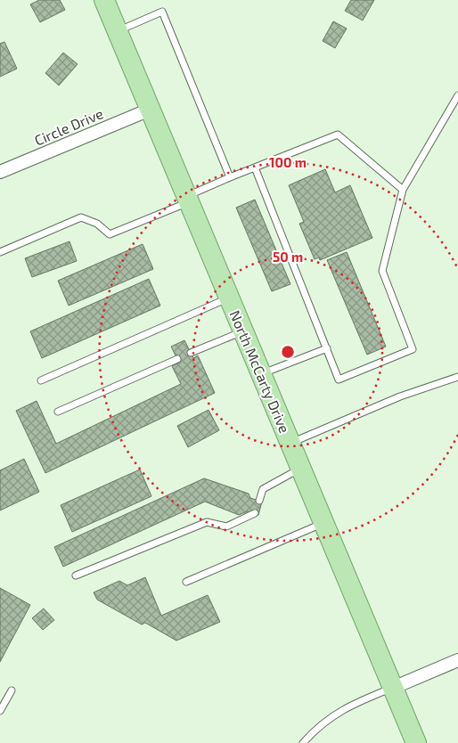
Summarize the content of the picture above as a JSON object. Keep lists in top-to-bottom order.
{
  "streets": {
    "main road": ["North McCarty Drive"],
    "street": ["Circle Drive"]
  },
  "crossings": [
    ["Circle Drive", "North McCarty Drive"]
  ],
  "rings": ["100 m", "50 m"]
}
